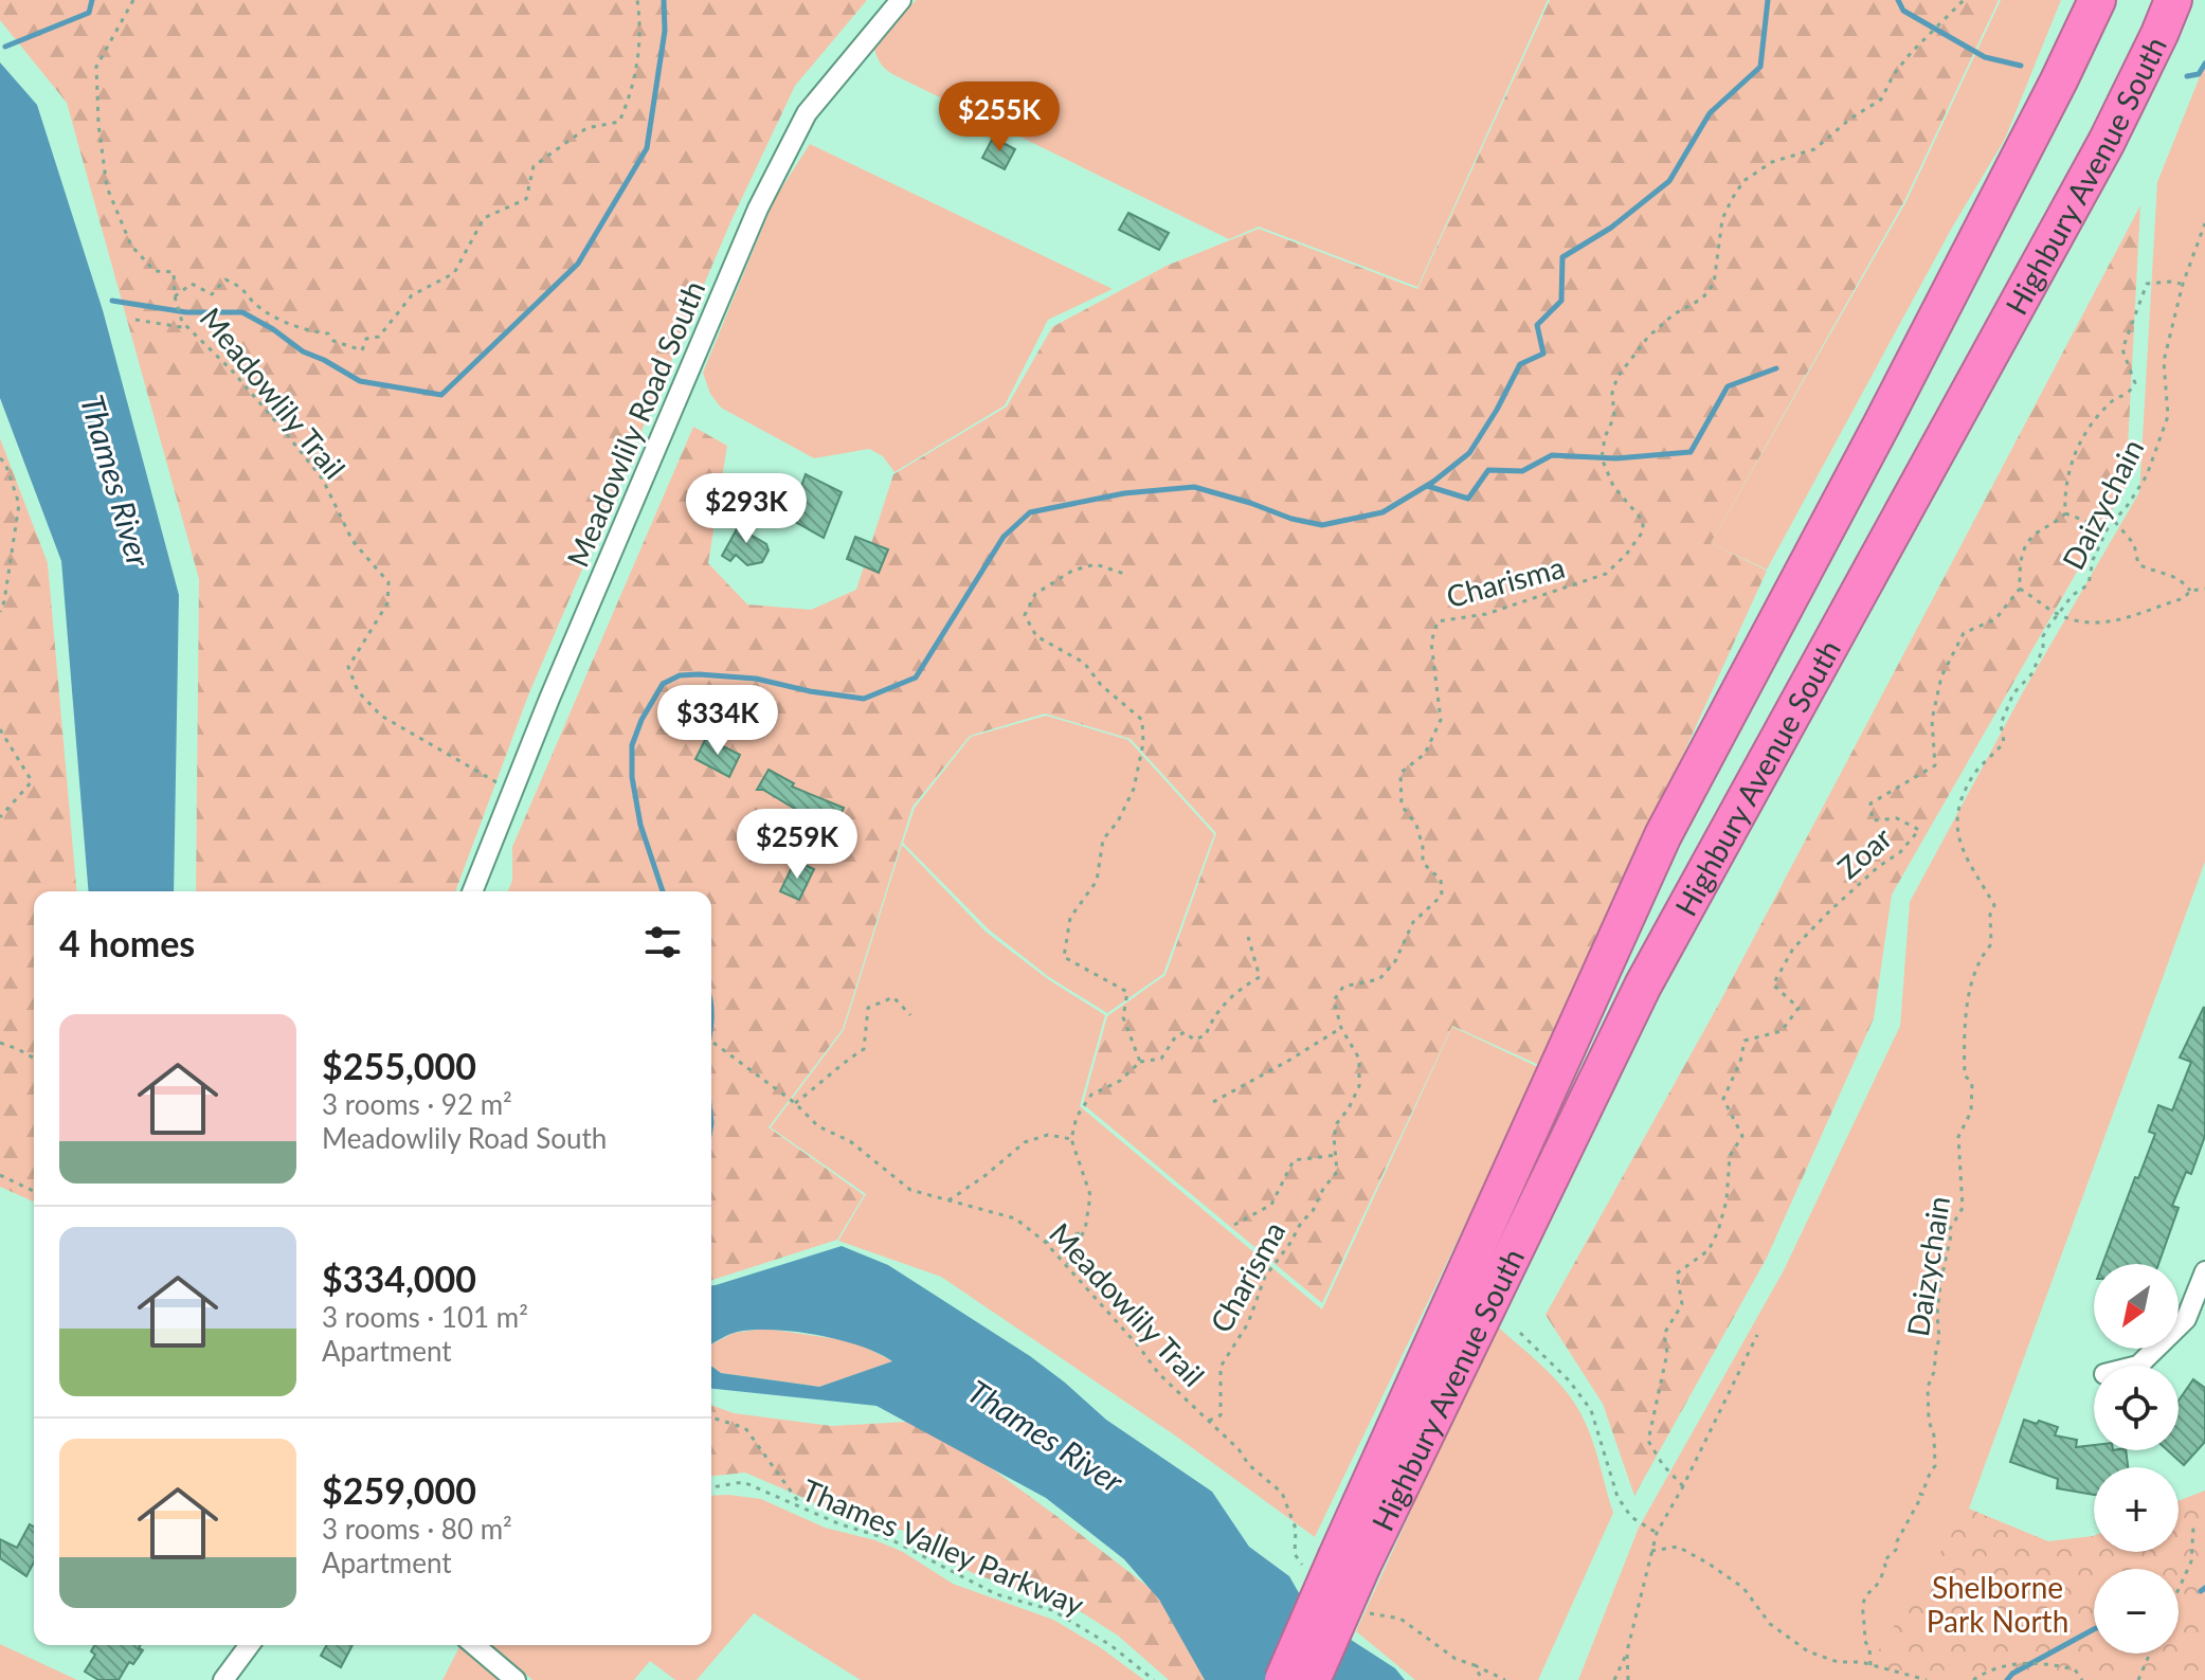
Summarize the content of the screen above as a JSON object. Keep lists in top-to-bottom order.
{
  "streets": {
    "highway": ["Highbury Avenue South"],
    "street": ["Meadowlily Road South"],
    "path": [
      "Meadowlily Trail",
      "Daizychain",
      "Charisma",
      "Zoar",
      "Thames Valley Parkway"
    ]
  },
  "crossings": [
    ["Meadowlily Trail", "Meadowlily Road South"],
    ["Meadowlily Trail", "Charisma"]
  ],
  "water": ["Thames River"],
  "parks": ["Shelborne Park North"],
  "north": "bottom left",
  "page": {
    "price": [
      "$255K",
      "$293K",
      "$334K",
      "$259K"
    ],
    "heading": "4 homes",
    "list": [
      {
        "name": "$255,000",
        "note": "3 rooms · 92 m² · Meadowlily Road South"
      },
      {
        "name": "$334,000",
        "note": "3 rooms · 101 m² · Apartment"
      },
      {
        "name": "$259,000",
        "note": "3 rooms · 80 m² · Apartment"
      }
    ],
    "map_buttons": ["+", "−"]
  }
}
